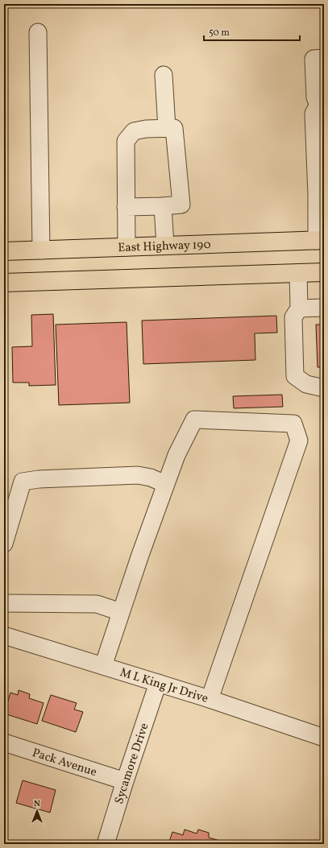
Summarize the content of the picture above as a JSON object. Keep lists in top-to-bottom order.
{
  "streets": {
    "main road": ["East Highway 190"],
    "street": ["M L King Jr Drive", "Pack Avenue", "Sycamore Drive"]
  },
  "crossings": [
    ["M L King Jr Drive", "Sycamore Drive"],
    ["Pack Avenue", "Sycamore Drive"]
  ],
  "scale_bar": "50 m",
  "north": "top"
}
